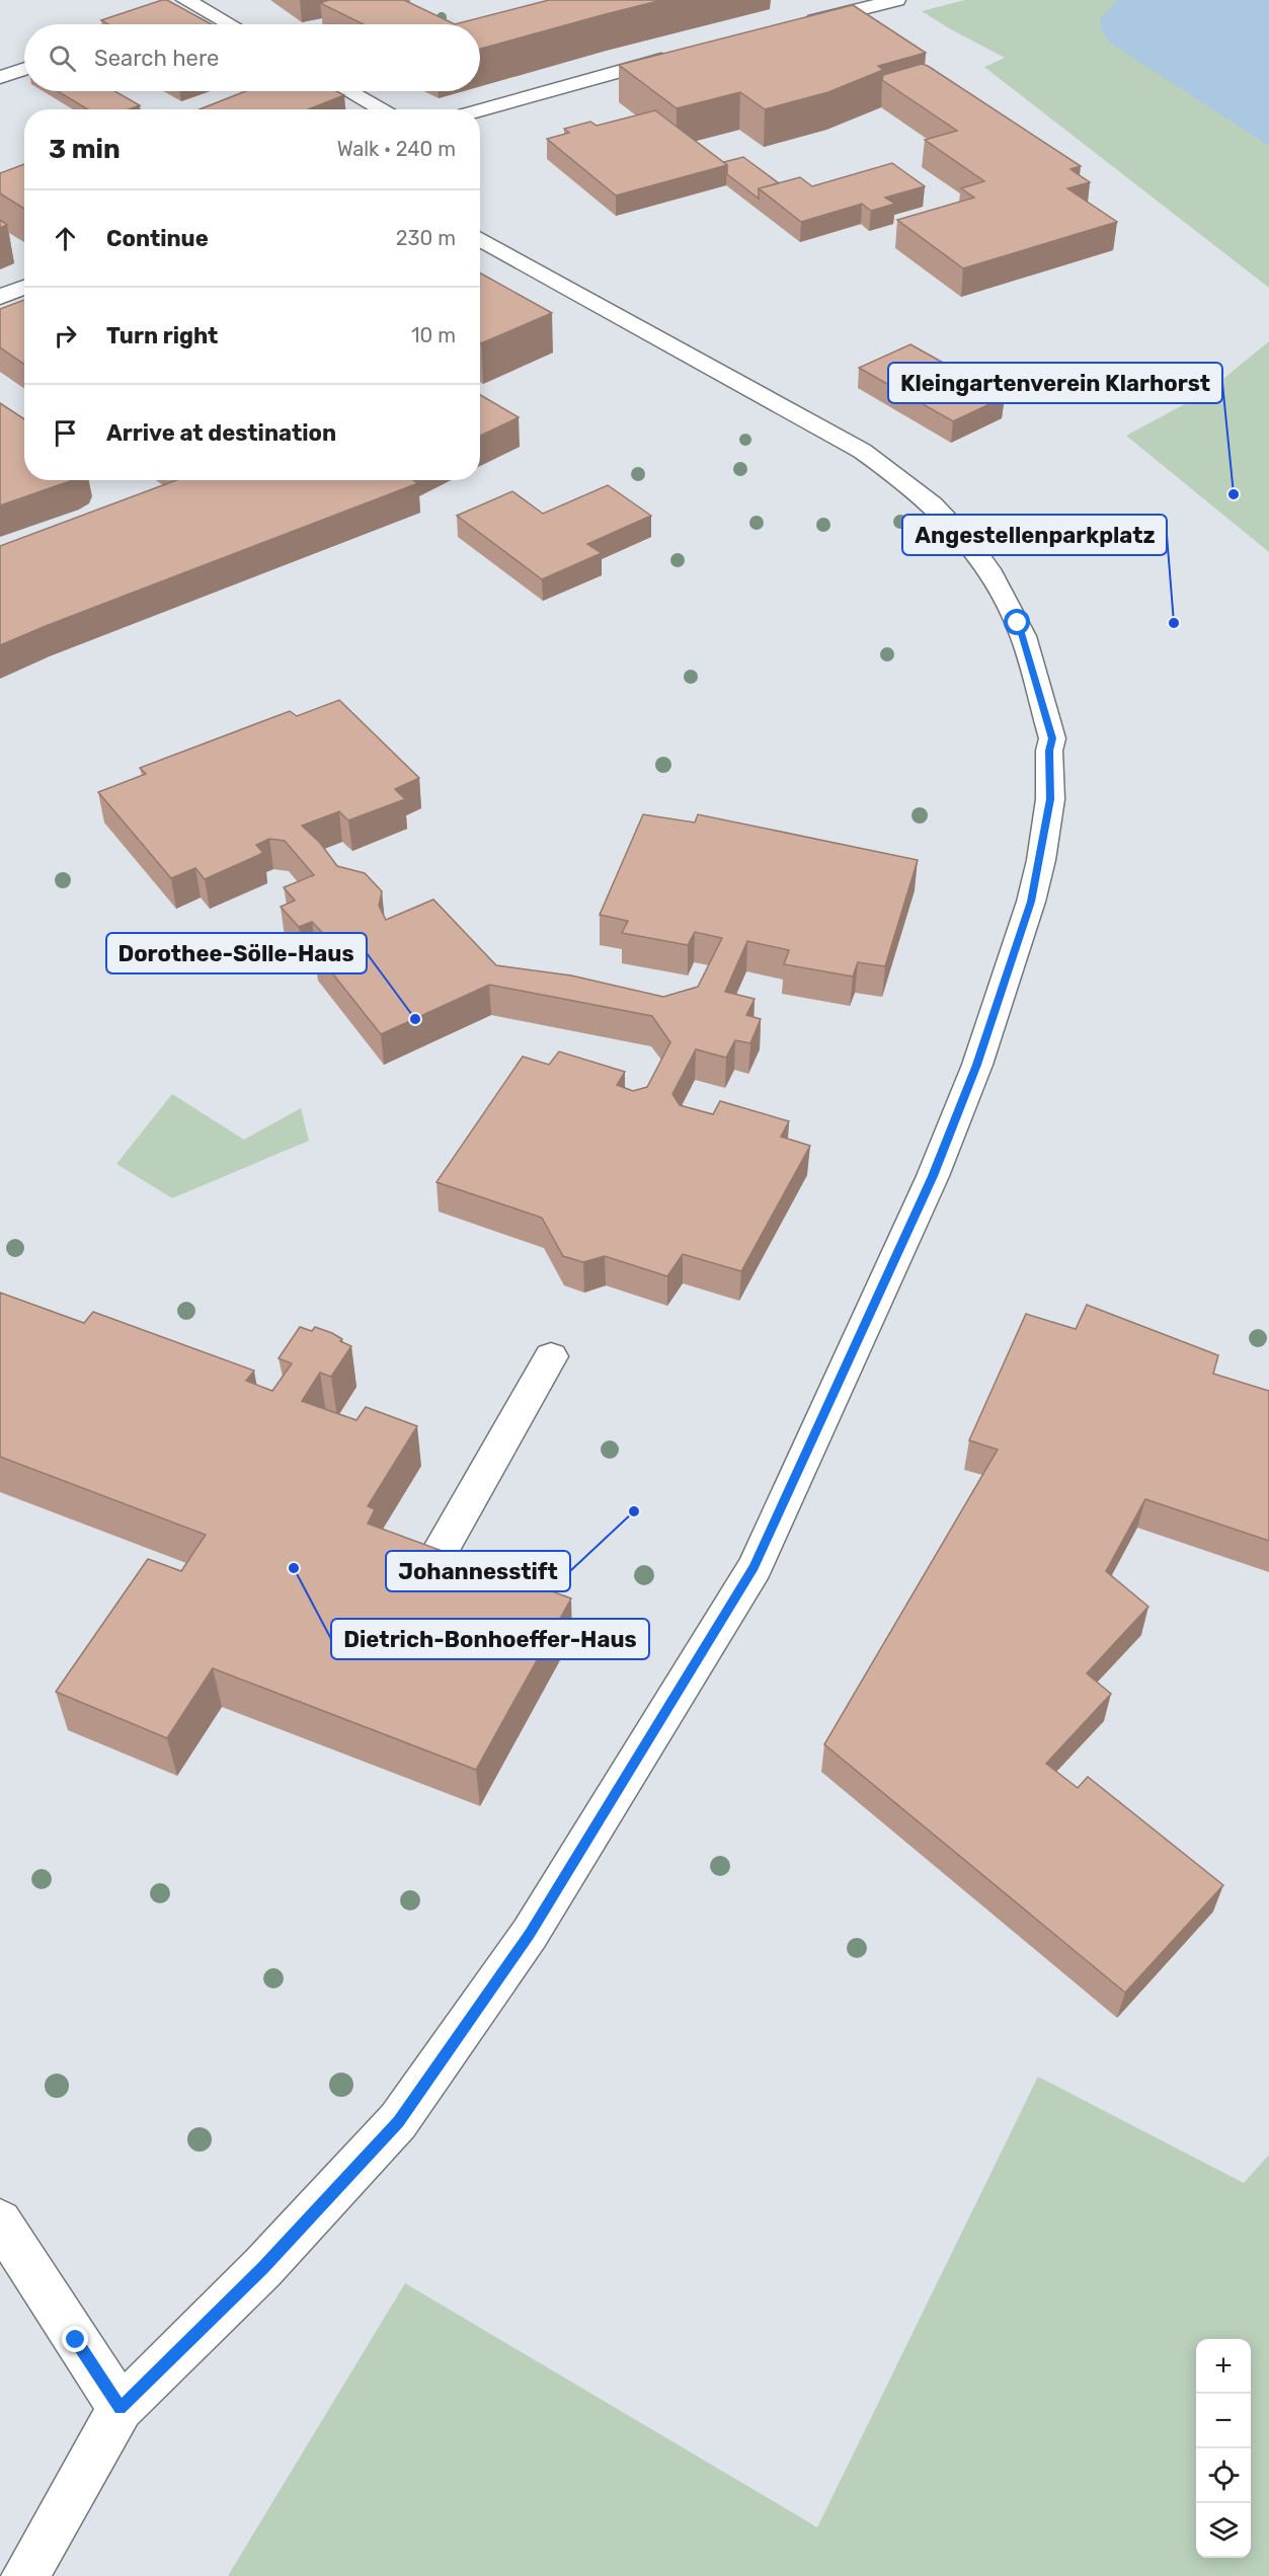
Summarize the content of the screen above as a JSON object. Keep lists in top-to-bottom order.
{
  "places": [
    "Kleingartenverein Klarhorst",
    "Angestellenparkplatz",
    "Dorothee-Sölle-Haus",
    "Johannesstift",
    "Dietrich-Bonhoeffer-Haus"
  ],
  "page": {
    "search": "Search here",
    "heading": ["3 min", "Walk · 240 m"],
    "list": [
      ["Continue", "230 m"],
      ["Turn right", "10 m"],
      "Arrive at destination"
    ],
    "map_buttons": ["+", "−"]
  }
}
